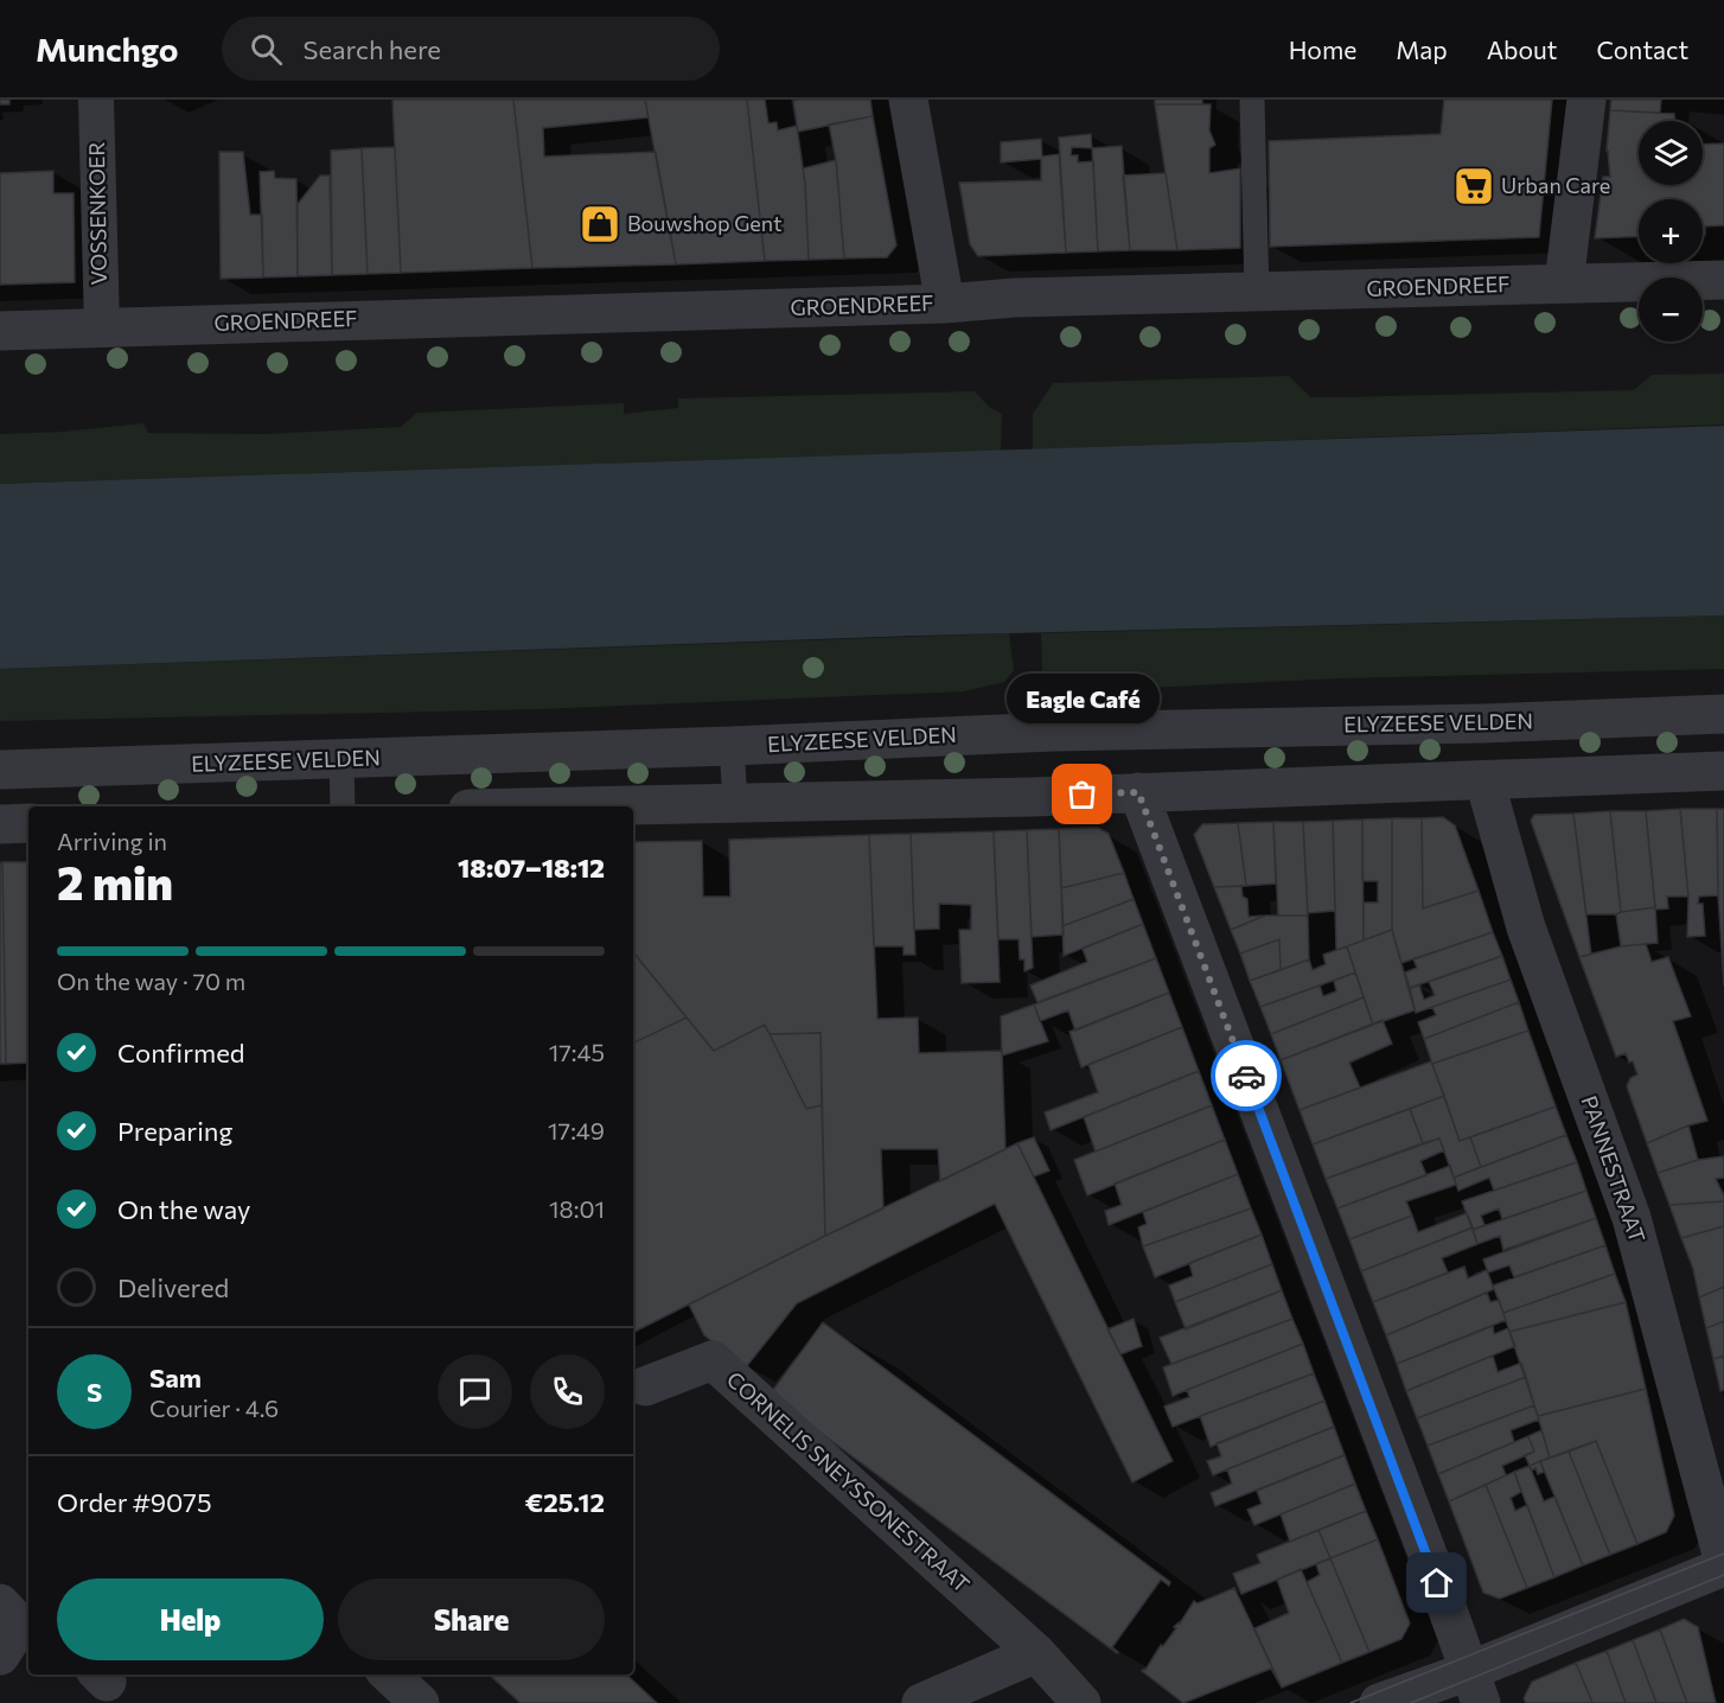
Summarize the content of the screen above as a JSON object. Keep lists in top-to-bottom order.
{
  "streets": {
    "street": [
      "VOSSENKOER",
      "GROENDREEF",
      "ELYZEESE VELDEN",
      "PANNESTRAAT",
      "CORNELIS SNEYSSONESTRAAT"
    ]
  },
  "crossings": [
    ["VOSSENKOER", "GROENDREEF"]
  ],
  "places": {
    "supermarket": ["Urban Care"],
    "shop": ["Bouwshop Gent"],
    "other": ["Eagle Café"]
  },
  "page": {
    "header": "Munchgo",
    "search": "Search here",
    "nav": [
      "Home",
      "Map",
      "About",
      "Contact"
    ],
    "map_buttons": ["+", "−"],
    "bubble": "Eagle Café",
    "heading": ["2 min", "Arriving in", "18:07–18:12"],
    "panel": [
      "Sam",
      "Courier · 4.6",
      "Order #9075",
      "€25.12"
    ],
    "bar": "On the way · 70 m",
    "list": [
      ["Confirmed", "17:45"],
      ["Preparing", "17:49"],
      ["On the way", "18:01"],
      "Delivered"
    ],
    "round": "S",
    "buttons": ["Help", "Share"]
  }
}
